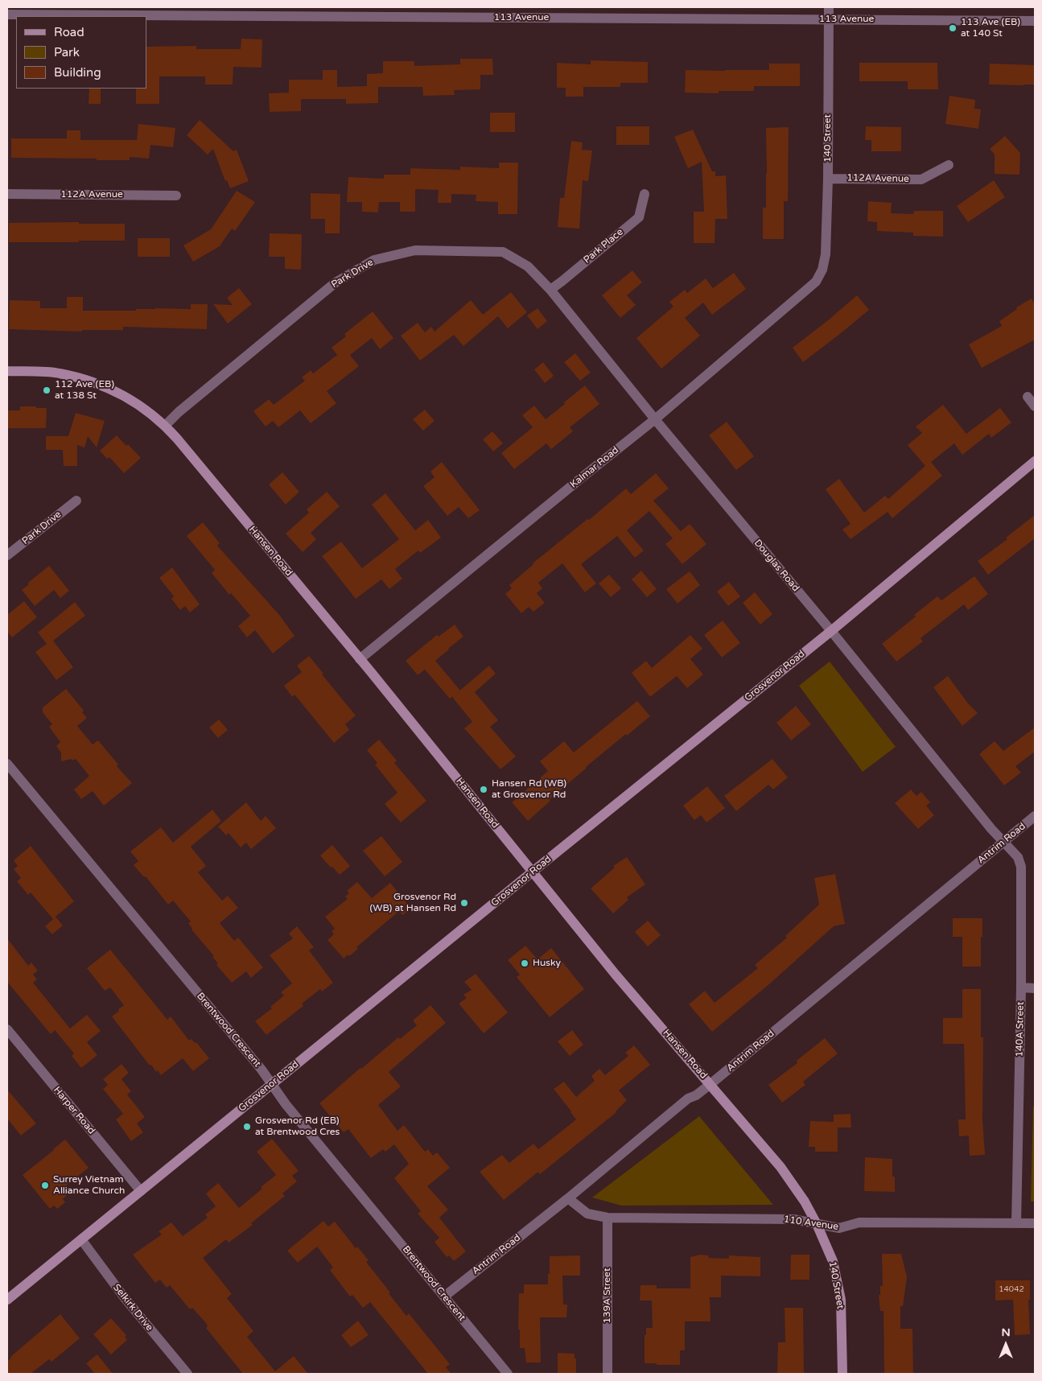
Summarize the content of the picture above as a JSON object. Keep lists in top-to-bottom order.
{
  "streets": {
    "main road": ["140 Street", "Hansen Road", "Grosvenor Road"],
    "street": [
      "113 Avenue",
      "112A Avenue",
      "Park Place",
      "Park Drive",
      "Kalmar Road",
      "Douglas Road",
      "Antrim Road",
      "140A Street",
      "Brentwood Crescent",
      "Harper Road",
      "110 Avenue",
      "139A Street",
      "Selkirk Drive"
    ]
  },
  "crossings": [
    ["113 Avenue", "140 Street"],
    ["140 Street", "112A Avenue"],
    ["140 Street", "Kalmar Road"],
    ["140 Street", "Hansen Road"],
    ["140 Street", "110 Avenue"],
    ["Park Place", "Park Drive"],
    ["Park Place", "Douglas Road"],
    ["Park Drive", "Hansen Road"],
    ["Park Drive", "Douglas Road"],
    ["Kalmar Road", "Hansen Road"],
    ["Kalmar Road", "Douglas Road"],
    ["Hansen Road", "Grosvenor Road"],
    ["Hansen Road", "Antrim Road"],
    ["Hansen Road", "110 Avenue"],
    ["Douglas Road", "Grosvenor Road"],
    ["Douglas Road", "Antrim Road"],
    ["Douglas Road", "140A Street"],
    ["Grosvenor Road", "Brentwood Crescent"],
    ["Grosvenor Road", "Harper Road"],
    ["Grosvenor Road", "Selkirk Drive"],
    ["Antrim Road", "140A Street"],
    ["Antrim Road", "Brentwood Crescent"],
    ["Antrim Road", "110 Avenue"],
    ["140A Street", "110 Avenue"],
    ["110 Avenue", "139A Street"]
  ],
  "places": [
    "113 Ave (EB) at 140 St",
    "112 Ave (EB) at 138 St",
    "Hansen Rd (WB) at Grosvenor Rd",
    "Grosvenor Rd (WB) at Hansen Rd",
    "Husky",
    "Grosvenor Rd (EB) at Brentwood Cres",
    "Surrey Vietnam Alliance Church"
  ],
  "house_numbers": ["14042"],
  "legend": ["Road", "Park", "Building"],
  "north": "top"
}
